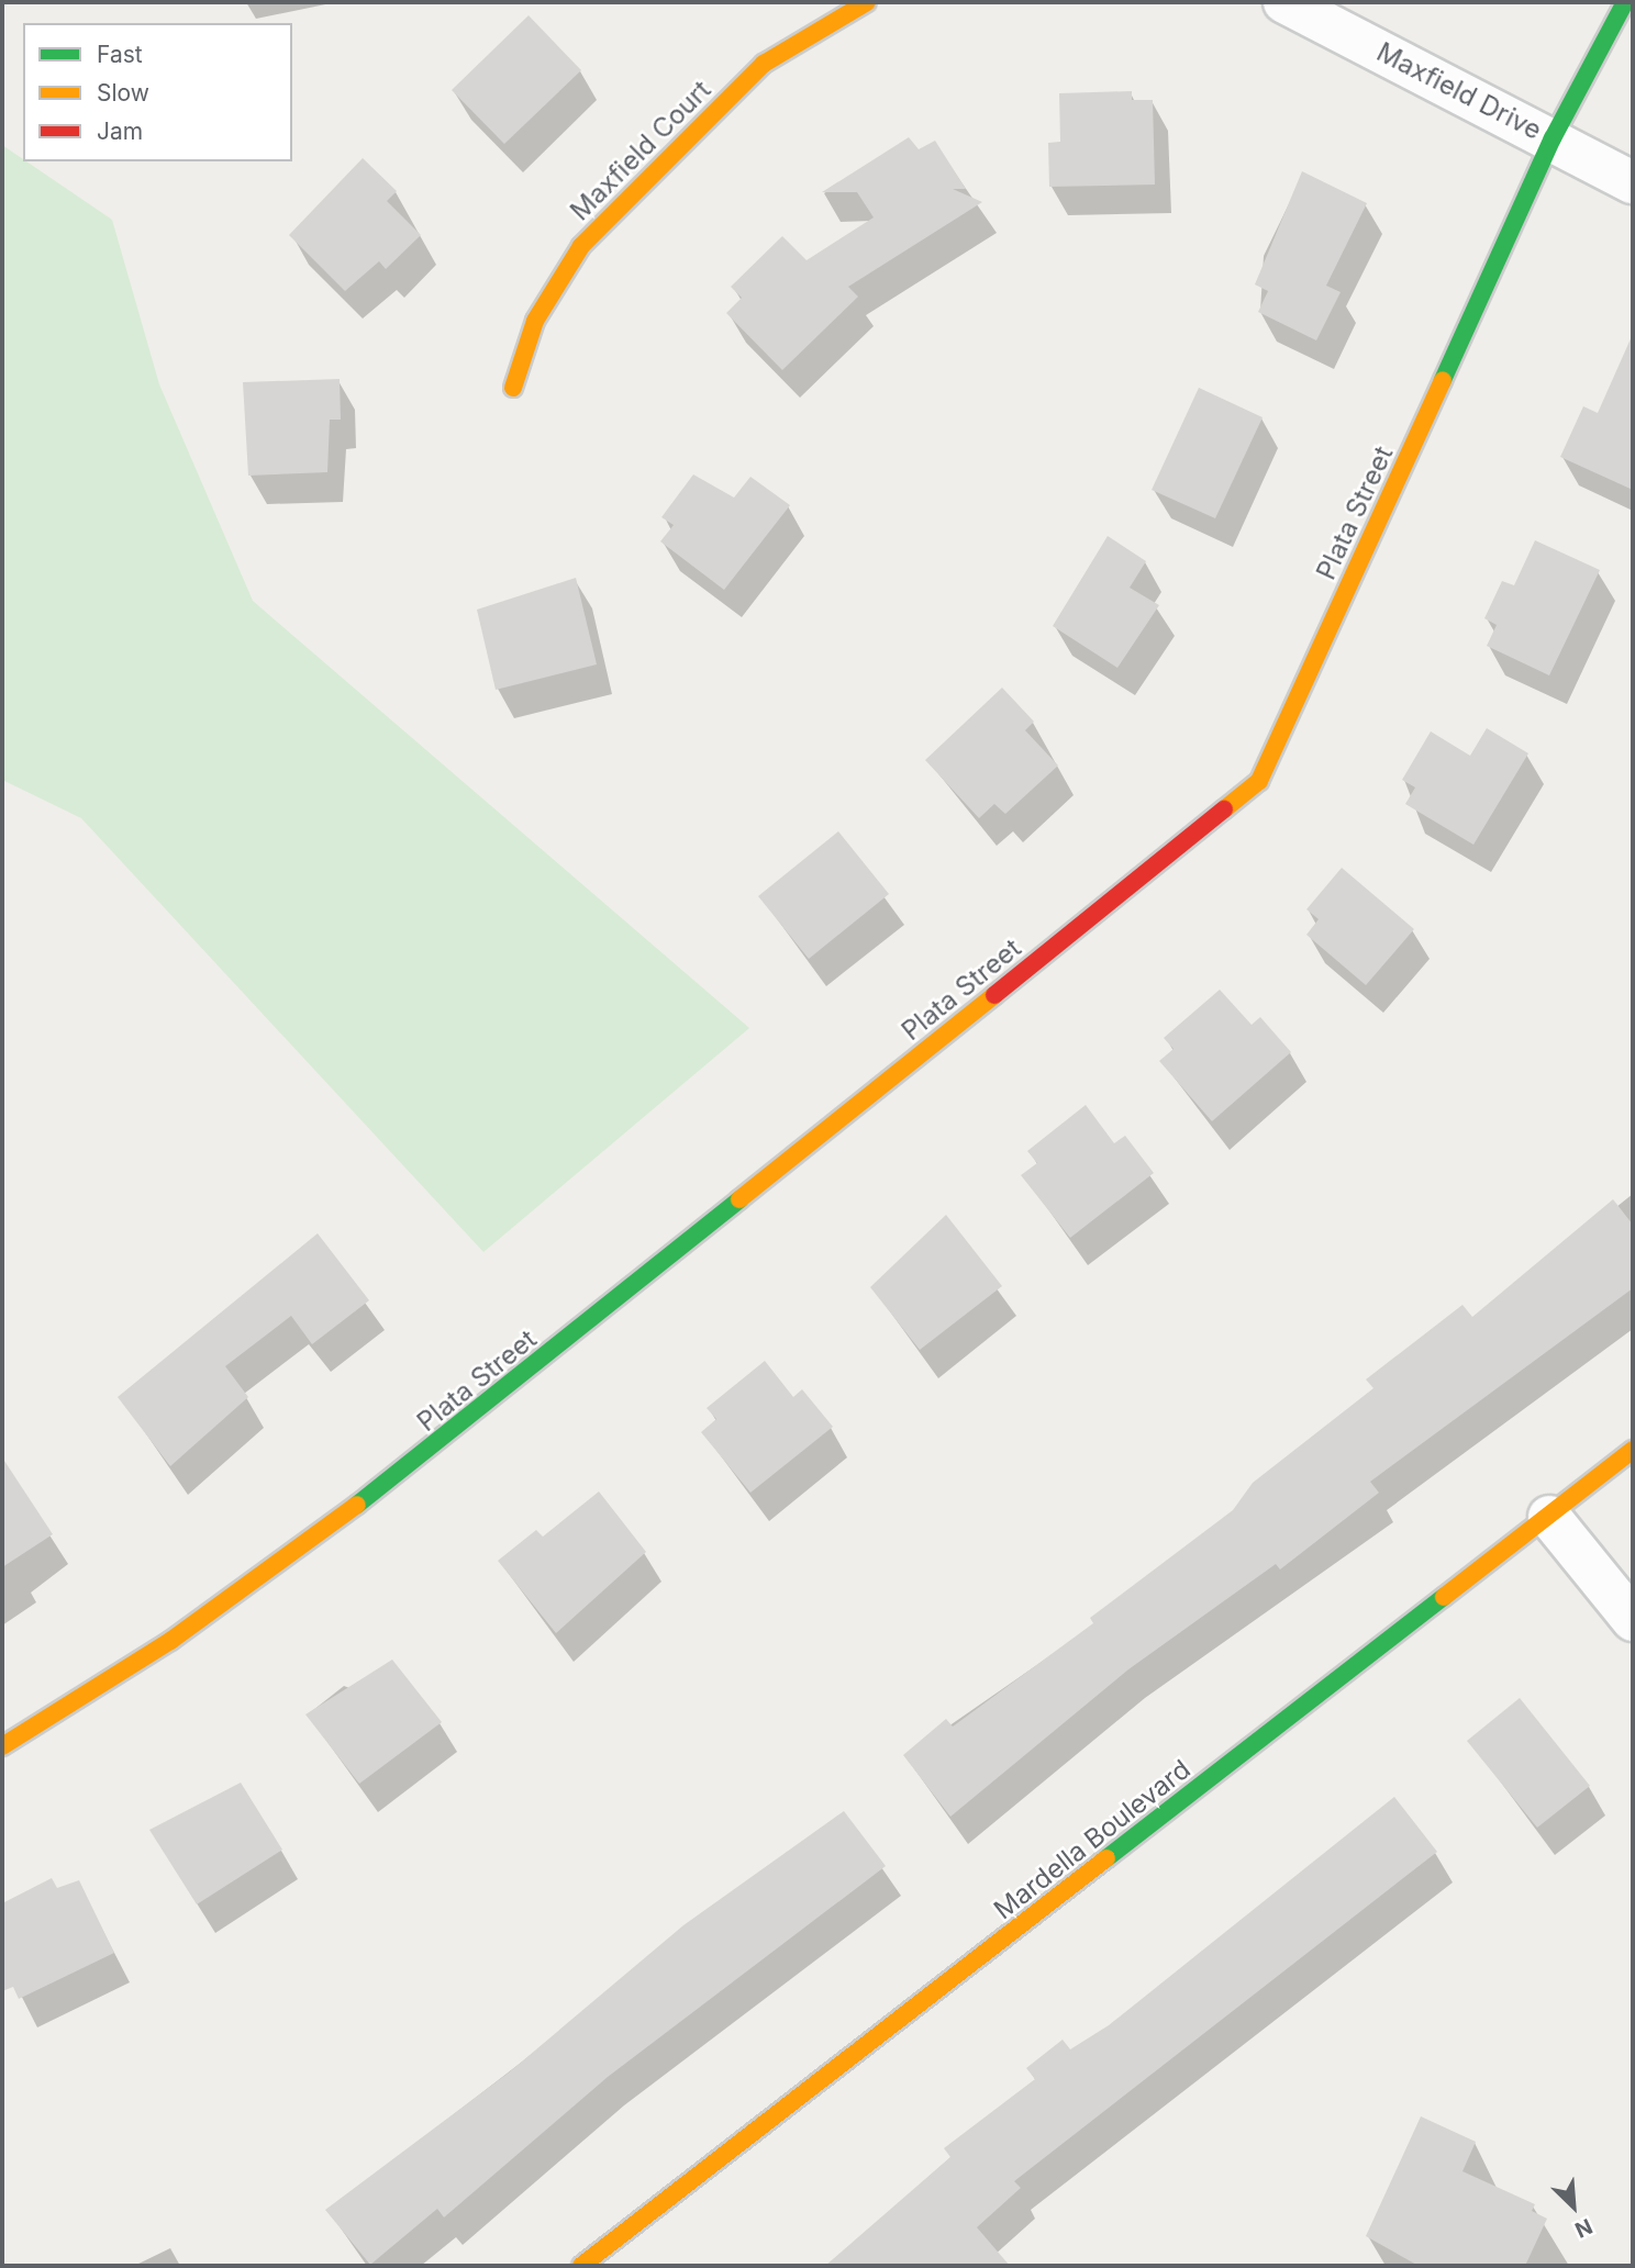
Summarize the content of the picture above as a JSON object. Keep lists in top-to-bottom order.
{
  "streets": {
    "street": [
      "Maxfield Drive",
      "Maxfield Court",
      "Plata Street",
      "Mardella Boulevard"
    ]
  },
  "crossings": [
    ["Maxfield Drive", "Plata Street"]
  ],
  "legend": ["Fast", "Slow", "Jam"],
  "north": "bottom right"
}
